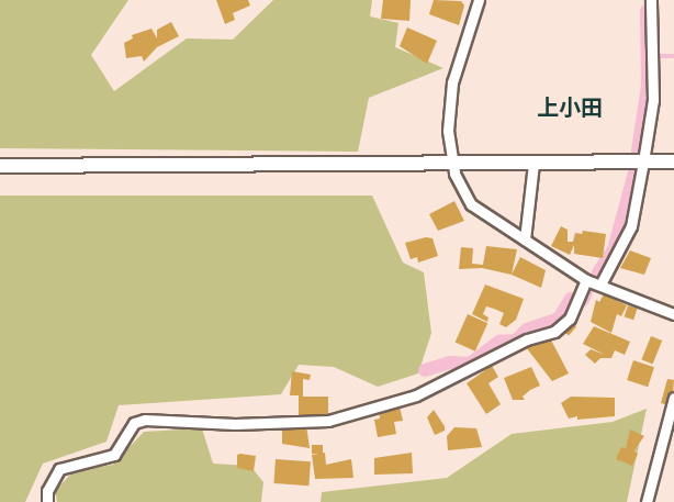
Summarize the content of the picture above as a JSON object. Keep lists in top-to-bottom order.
{
  "districts": ["上小田"]
}
